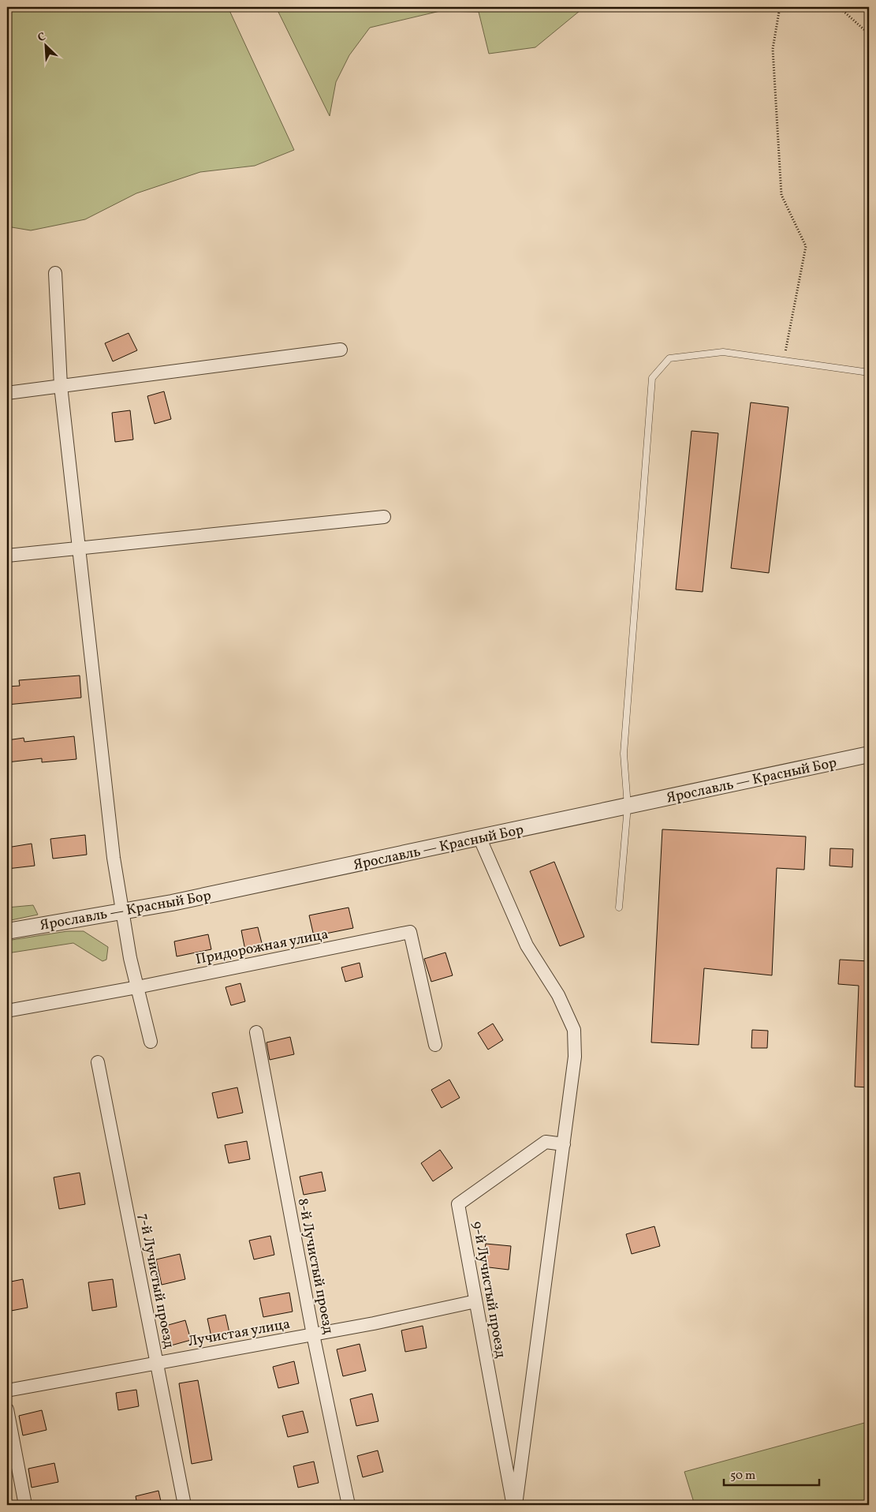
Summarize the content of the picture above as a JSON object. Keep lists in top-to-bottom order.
{
  "streets": {
    "street": [
      "Ярославль — Красный Бор",
      "Придорожная улица",
      "8-й Лучистый проезд",
      "7-й Лучистый проезд",
      "9-й Лучистый проезд",
      "Лучистая улица"
    ]
  },
  "crossings": [
    ["8-й Лучистый проезд", "Лучистая улица"],
    ["7-й Лучистый проезд", "Лучистая улица"],
    ["9-й Лучистый проезд", "Лучистая улица"]
  ],
  "scale_bar": "50 m",
  "north": "top left"
}
